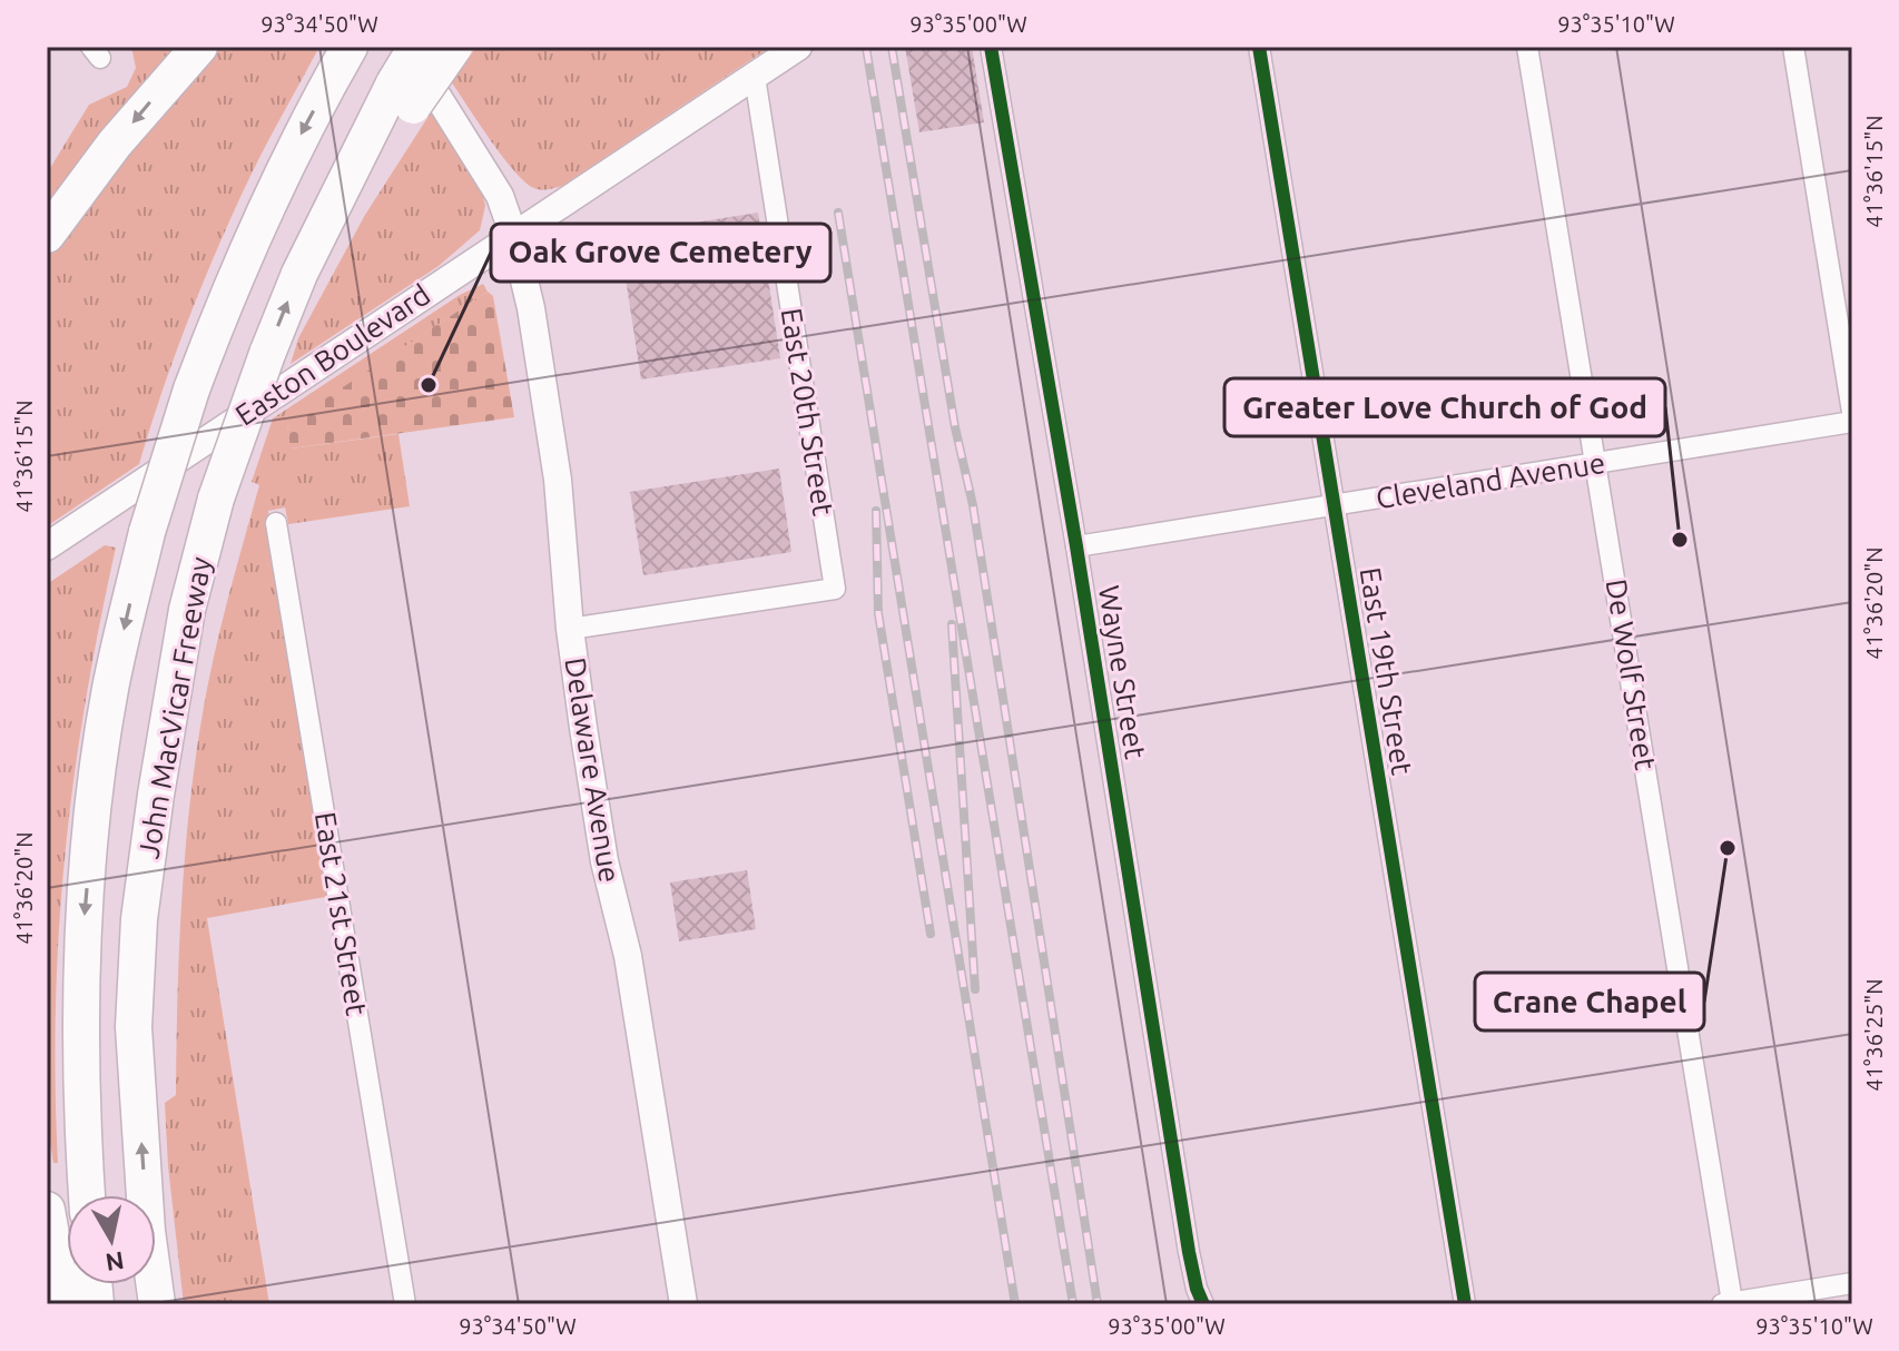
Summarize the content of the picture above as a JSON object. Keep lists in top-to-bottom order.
{
  "streets": {
    "highway": ["John MacVicar Freeway"],
    "main road": ["Easton Boulevard", "Delaware Avenue"],
    "street": [
      "East 20th Street",
      "Cleveland Avenue",
      "East 19th Street",
      "Wayne Street",
      "De Wolf Street",
      "East 21st Street"
    ]
  },
  "crossings": [
    ["Easton Boulevard", "East 20th Street"],
    ["Easton Boulevard", "Delaware Avenue"],
    ["East 20th Street", "Delaware Avenue"],
    ["Cleveland Avenue", "East 19th Street"],
    ["Cleveland Avenue", "Wayne Street"],
    ["Cleveland Avenue", "De Wolf Street"]
  ],
  "places": ["Oak Grove Cemetery", "Greater Love Church of God", "Crane Chapel"],
  "north": "bottom",
  "coordinates": [
    "93°34'50\"W",
    "93°35'00\"W",
    "93°35'10\"W",
    "41°36'15\"N",
    "41°36'20\"N",
    "41°36'25\"N"
  ]
}
